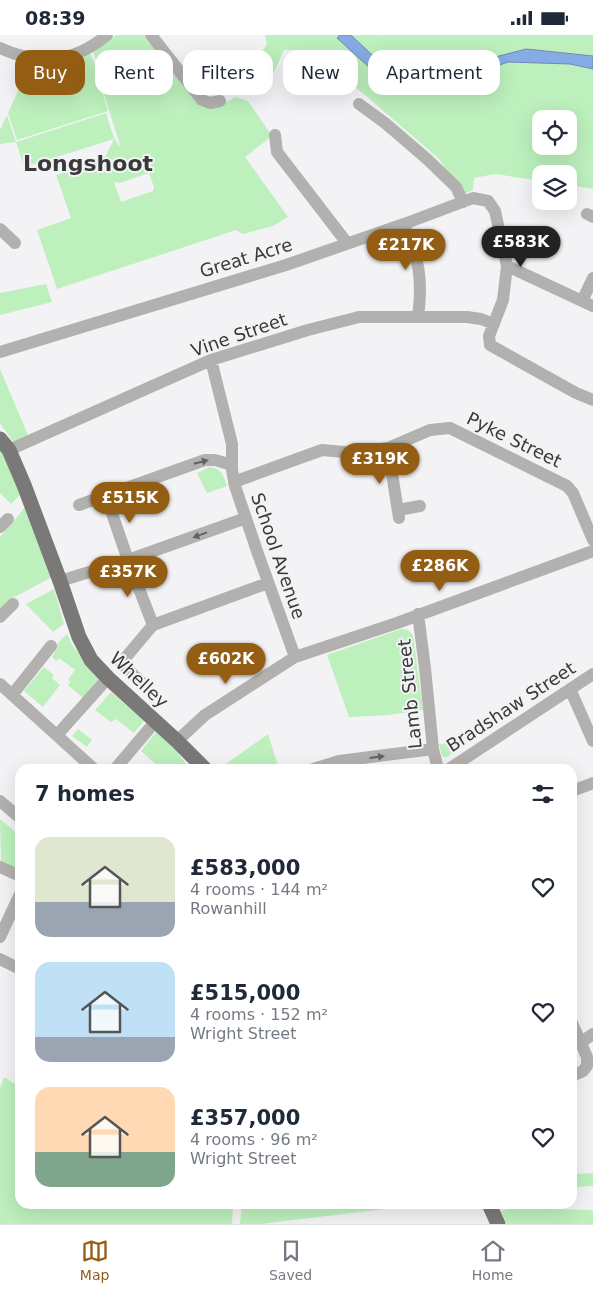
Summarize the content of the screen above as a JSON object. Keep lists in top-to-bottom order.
{
  "streets": {
    "main road": ["Whelley"],
    "street": [
      "Great Acre",
      "Vine Street",
      "Pyke Street",
      "School Avenue",
      "Lamb Street",
      "Bradshaw Street"
    ]
  },
  "crossings": [
    ["Vine Street", "School Avenue"],
    ["Vine Street", "Whelley"],
    ["Pyke Street", "School Avenue"]
  ],
  "districts": ["Longshoot"],
  "page": {
    "status": "08:39",
    "chip": [
      "Buy",
      "Rent",
      "Filters",
      "New",
      "Apartment"
    ],
    "price": [
      "£583K",
      "£217K",
      "£319K",
      "£515K",
      "£286K",
      "£357K",
      "£602K"
    ],
    "heading": "7 homes",
    "list": [
      {
        "name": "£583,000",
        "note": "4 rooms · 144 m² · Rowanhill"
      },
      {
        "name": "£515,000",
        "note": "4 rooms · 152 m² · Wright Street"
      },
      {
        "name": "£357,000",
        "note": "4 rooms · 96 m² · Wright Street"
      }
    ],
    "tabs": ["Map", "Saved", "Home"]
  }
}
